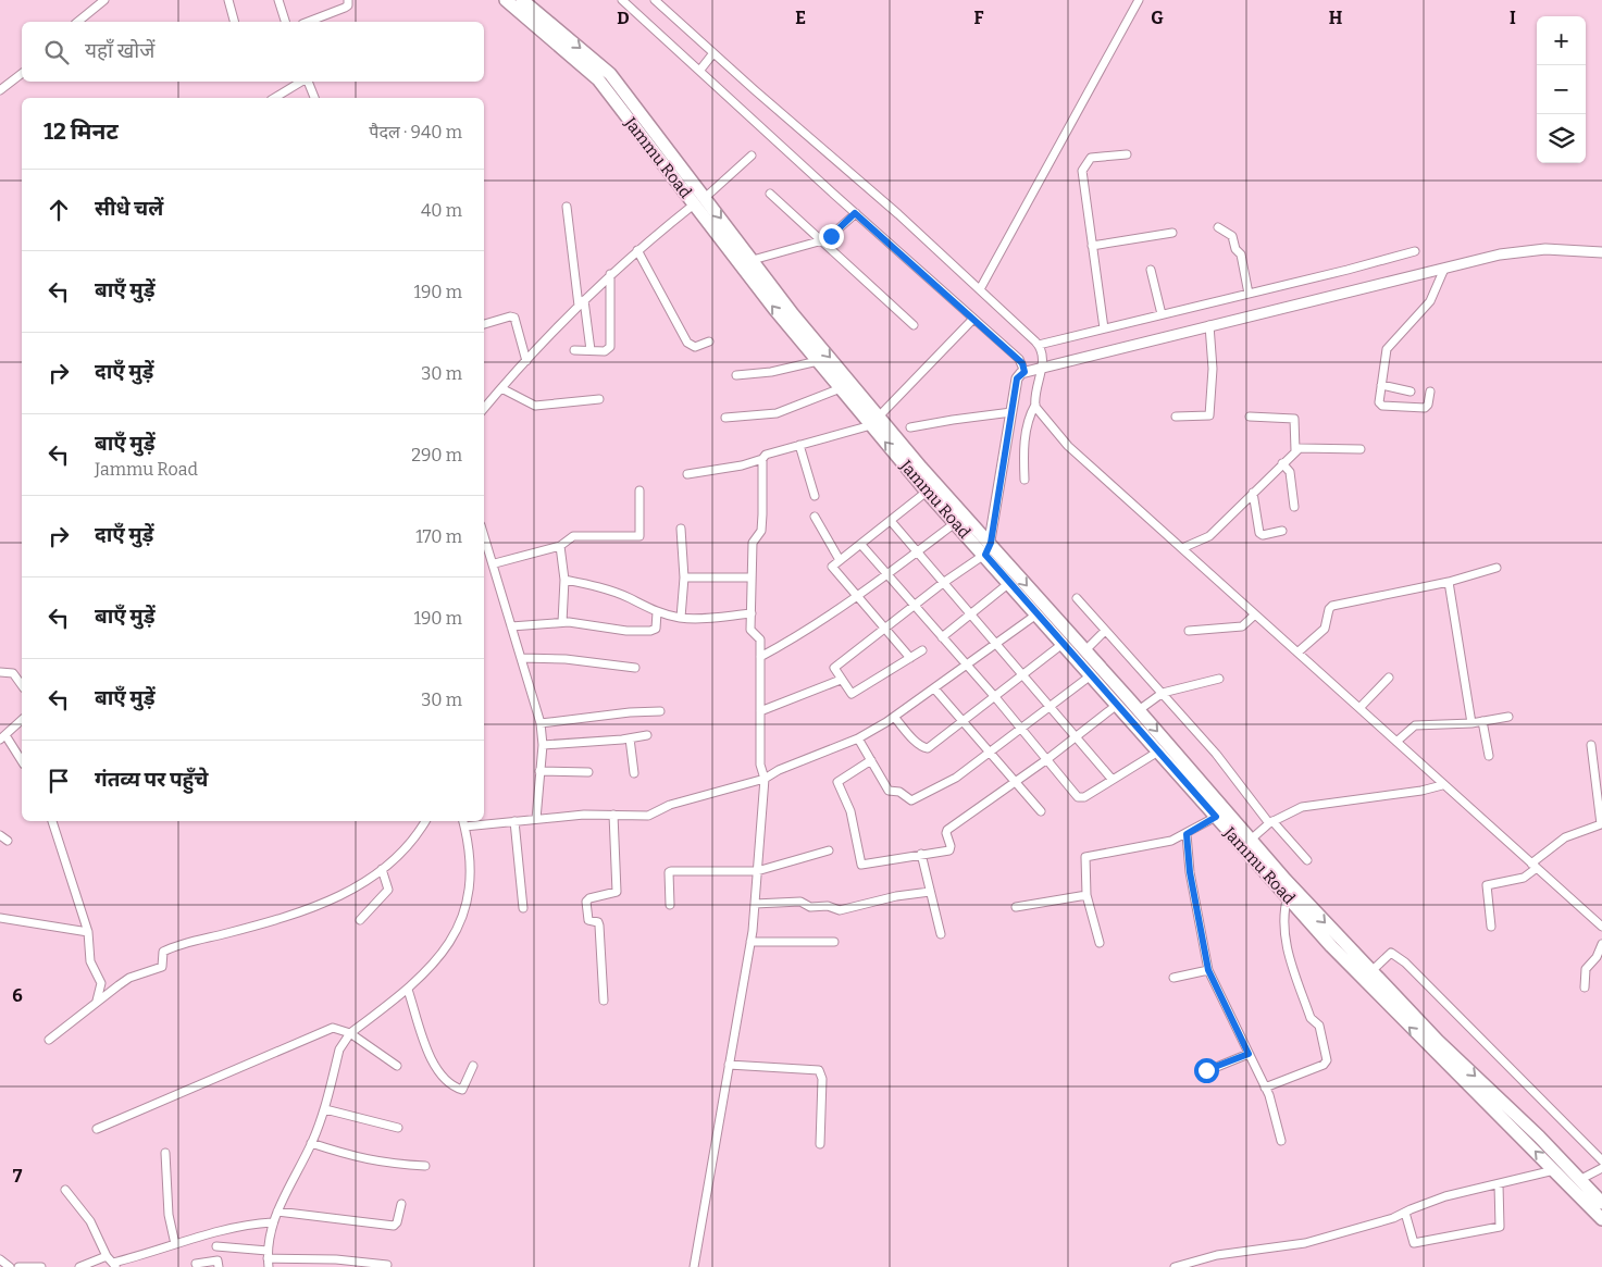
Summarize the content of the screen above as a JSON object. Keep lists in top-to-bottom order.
{
  "streets": {
    "main road": ["Jammu Road"]
  },
  "page": {
    "map_buttons": ["+", "−"],
    "search": "यहाँ खोजें",
    "heading": ["12 मिनट", "पैदल · 940 m"],
    "list": [
      ["सीधे चलें", "40 m"],
      ["बाएँ मुड़ें", "190 m"],
      ["दाएँ मुड़ें", "30 m"],
      ["बाएँ मुड़ें", "Jammu Road", "290 m"],
      ["दाएँ मुड़ें", "170 m"],
      ["बाएँ मुड़ें", "190 m"],
      ["बाएँ मुड़ें", "30 m"],
      "गंतव्य पर पहुँचे"
    ]
  },
  "grid": {
    "columns": [
      "D",
      "E",
      "F",
      "G",
      "H",
      "I"
    ],
    "rows": ["6", "7"]
  }
}
